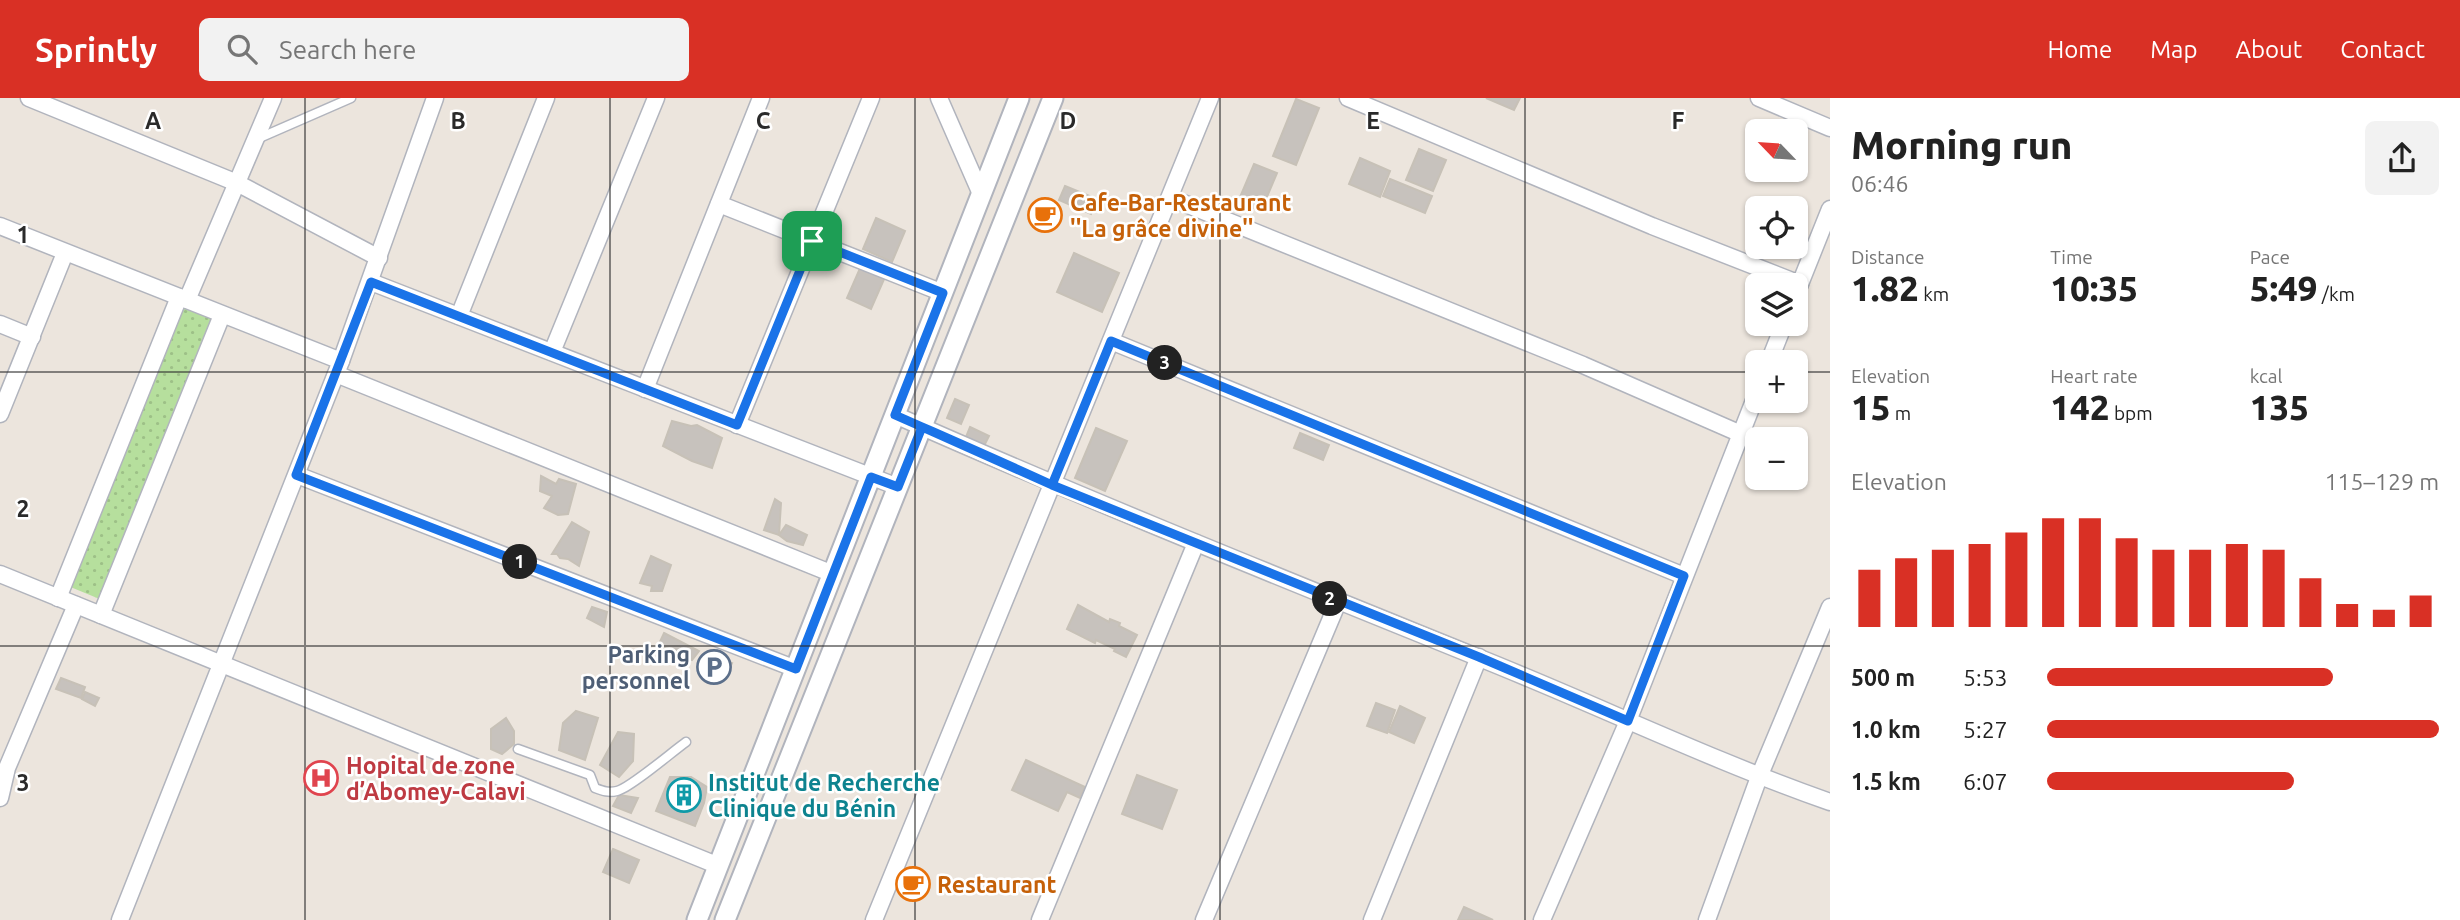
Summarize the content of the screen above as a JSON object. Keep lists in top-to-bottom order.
{
  "places": {
    "cafe": ["Cafe-Bar-Restaurant ''La grâce divine''", "Restaurant"],
    "parking": ["Parking personnel"],
    "hospital": ["Hopital de zone d’Abomey-Calavi"],
    "building": ["Institut de Recherche Clinique du Bénin"]
  },
  "north": "top left",
  "page": {
    "header": "Sprintly",
    "search": "Search here",
    "nav": [
      "Home",
      "Map",
      "About",
      "Contact"
    ],
    "heading": ["Morning run", "06:46"],
    "map_buttons": ["+", "−"],
    "stats": [
      ["Distance", "1.82 km"],
      ["Time", "10:35"],
      ["Pace", "5:49 /km"],
      ["Elevation", "15 m"],
      ["Heart rate", "142 bpm"],
      ["kcal", "135"]
    ],
    "pins": ["3", "1", "2"],
    "chart": ["Elevation", "115–129 m"],
    "list": [
      {
        "name": "500 m",
        "note": "5:53"
      },
      {
        "name": "1.0 km",
        "note": "5:27"
      },
      {
        "name": "1.5 km",
        "note": "6:07"
      }
    ]
  },
  "grid": {
    "columns": [
      "A",
      "B",
      "C",
      "D",
      "E",
      "F"
    ],
    "rows": ["1", "2", "3"]
  }
}
